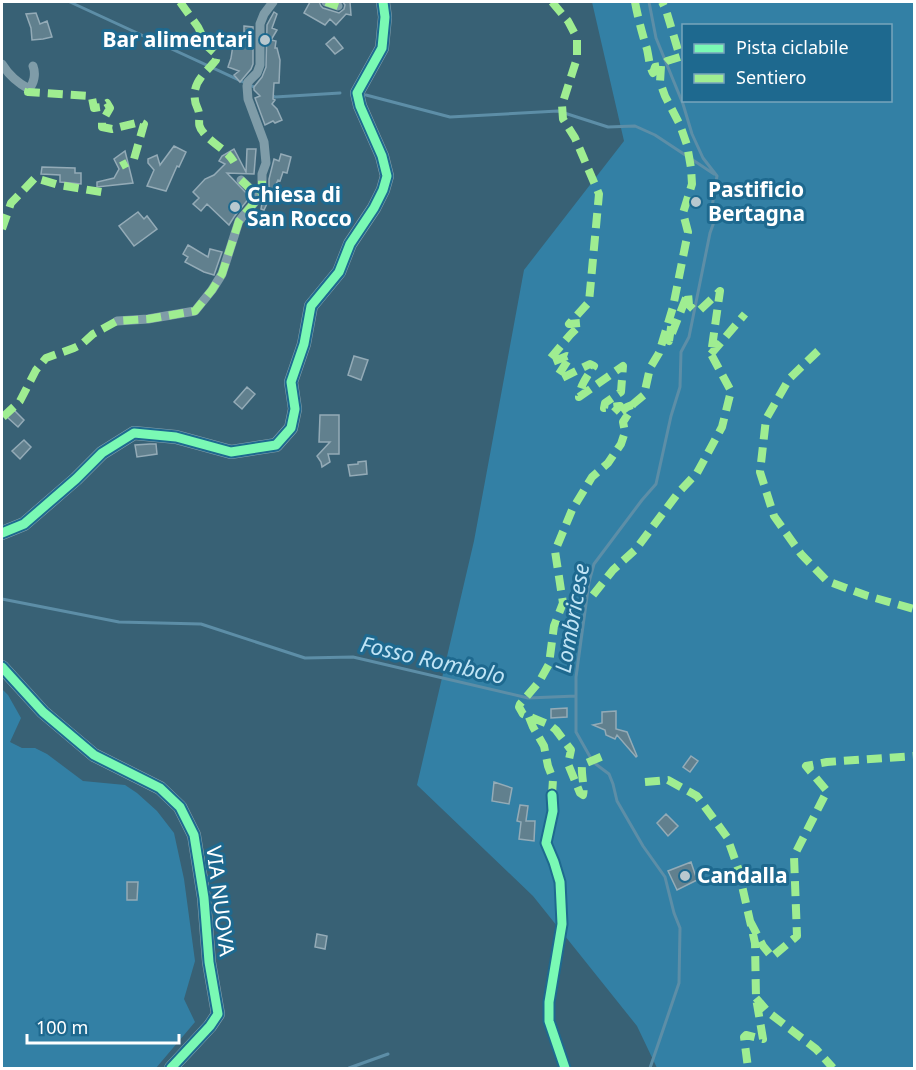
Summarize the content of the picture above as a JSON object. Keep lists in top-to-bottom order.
{
  "streets": {
    "street": ["VIA NUOVA"]
  },
  "water": ["Lombricese", "Fosso Rombolo"],
  "places": [
    "Bar alimentari",
    "Pastificio Bertagna",
    "Chiesa di San Rocco",
    "Candalla"
  ],
  "legend": ["Pista ciclabile", "Sentiero"],
  "scale_bar": "100 m"
}
